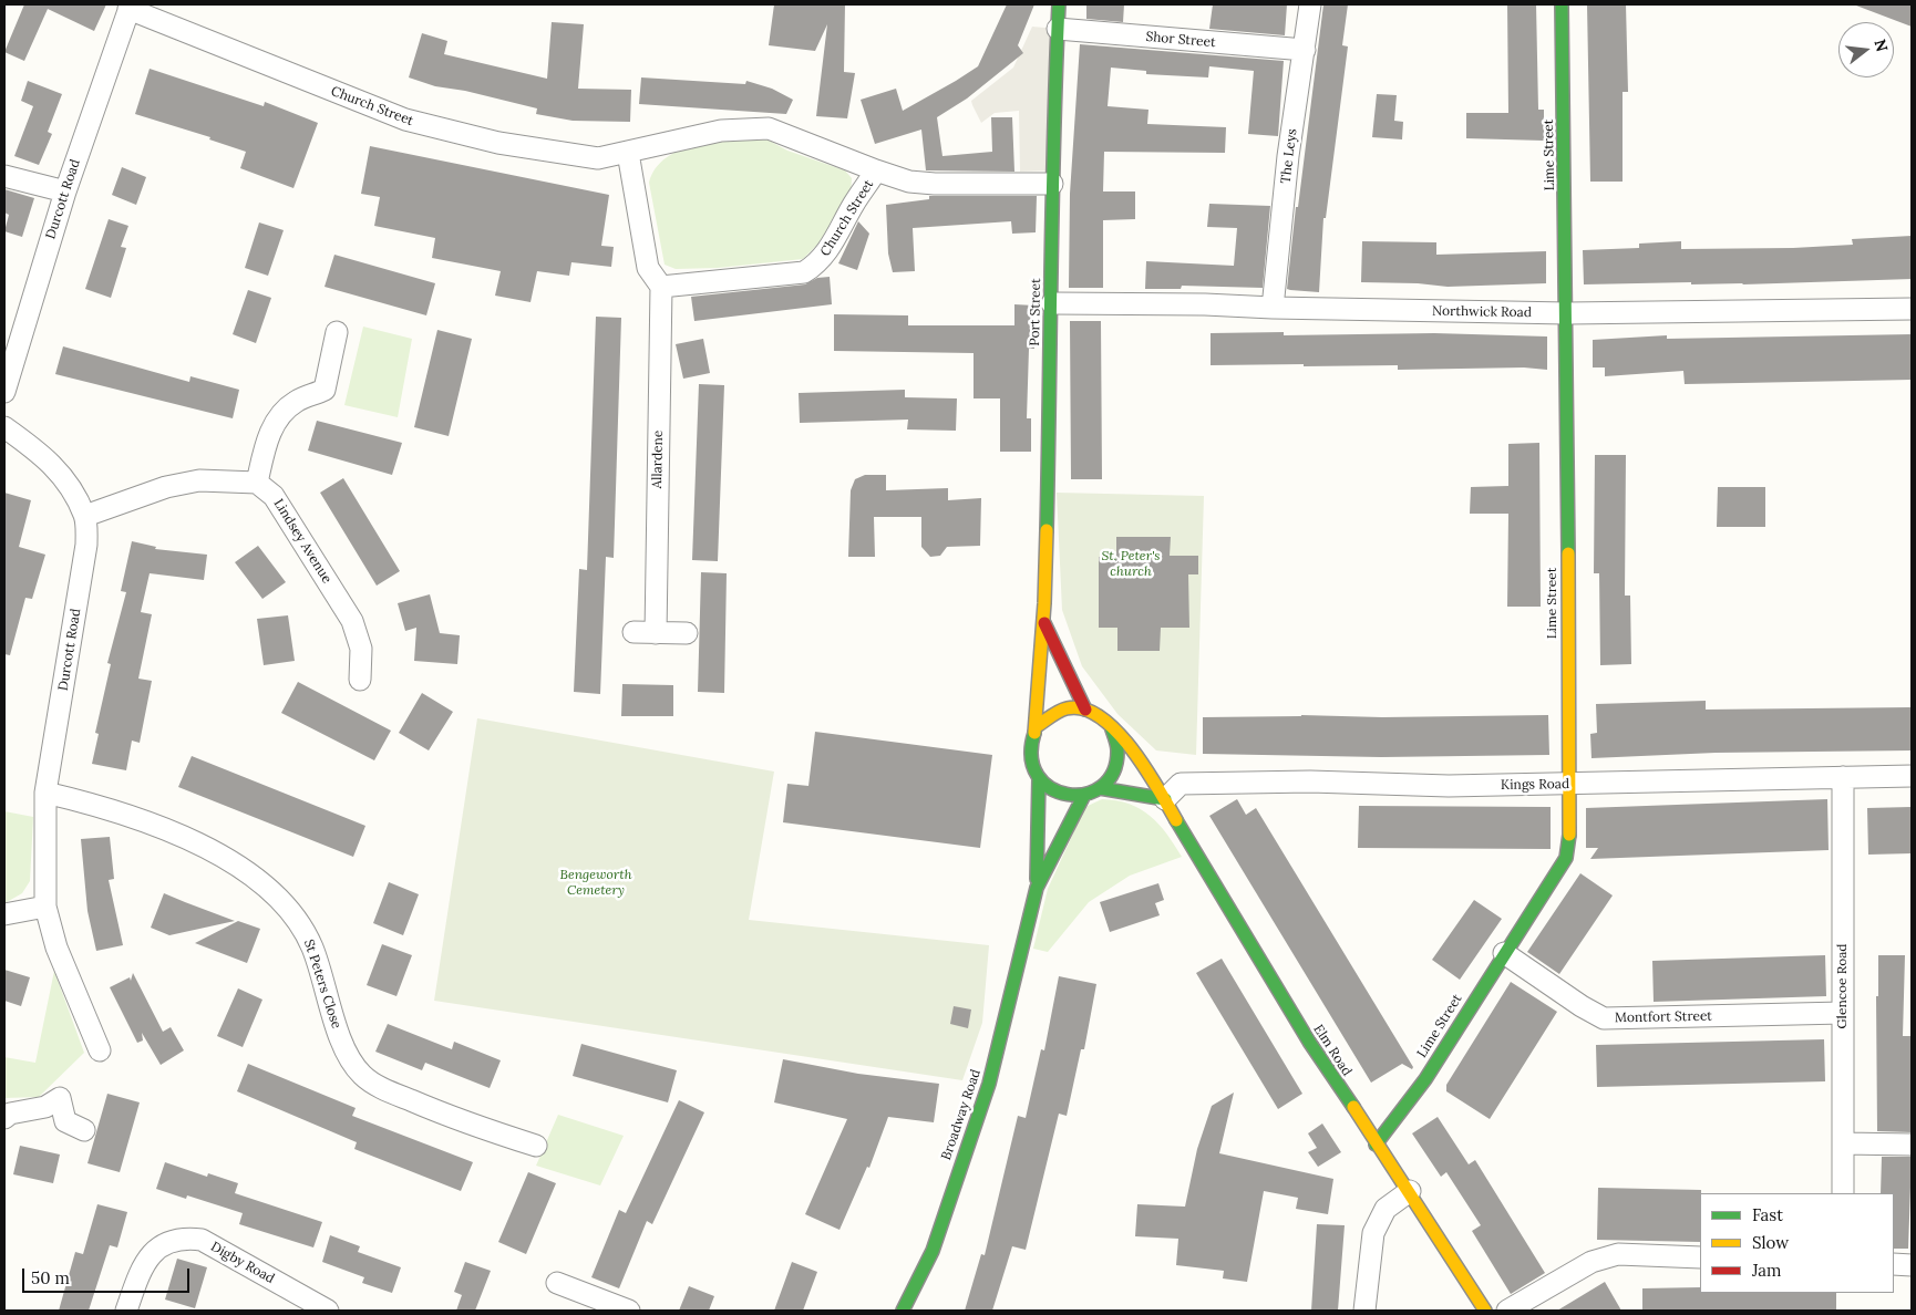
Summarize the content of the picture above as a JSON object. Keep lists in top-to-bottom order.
{
  "streets": {
    "main road": [
      "Lime Street",
      "Port Street",
      "Elm Road",
      "Broadway Road"
    ],
    "street": [
      "Shor Street",
      "Church Street",
      "The Leys",
      "Durcott Road",
      "Northwick Road",
      "Allardene",
      "Lindsey Avenue",
      "Kings Road",
      "St Peters Close",
      "Glencoe Road",
      "Montfort Street",
      "Digby Road"
    ]
  },
  "crossings": [
    ["Shor Street", "The Leys"],
    ["Shor Street", "Port Street"],
    ["Church Street", "Durcott Road"],
    ["Church Street", "Port Street"],
    ["Church Street", "Allardene"],
    ["Lime Street", "Northwick Road"],
    ["Lime Street", "Kings Road"],
    ["Lime Street", "Montfort Street"],
    ["Lime Street", "Elm Road"],
    ["The Leys", "Northwick Road"],
    ["Durcott Road", "St Peters Close"],
    ["Port Street", "Northwick Road"],
    ["Port Street", "Elm Road"],
    ["Port Street", "Broadway Road"],
    ["Kings Road", "Glencoe Road"],
    ["Kings Road", "Elm Road"],
    ["Glencoe Road", "Montfort Street"],
    ["Elm Road", "Broadway Road"]
  ],
  "parks": ["St. Peter's church", "Bengeworth Cemetery"],
  "legend": ["Fast", "Slow", "Jam"],
  "scale_bar": "50 m",
  "north": "right"
}
